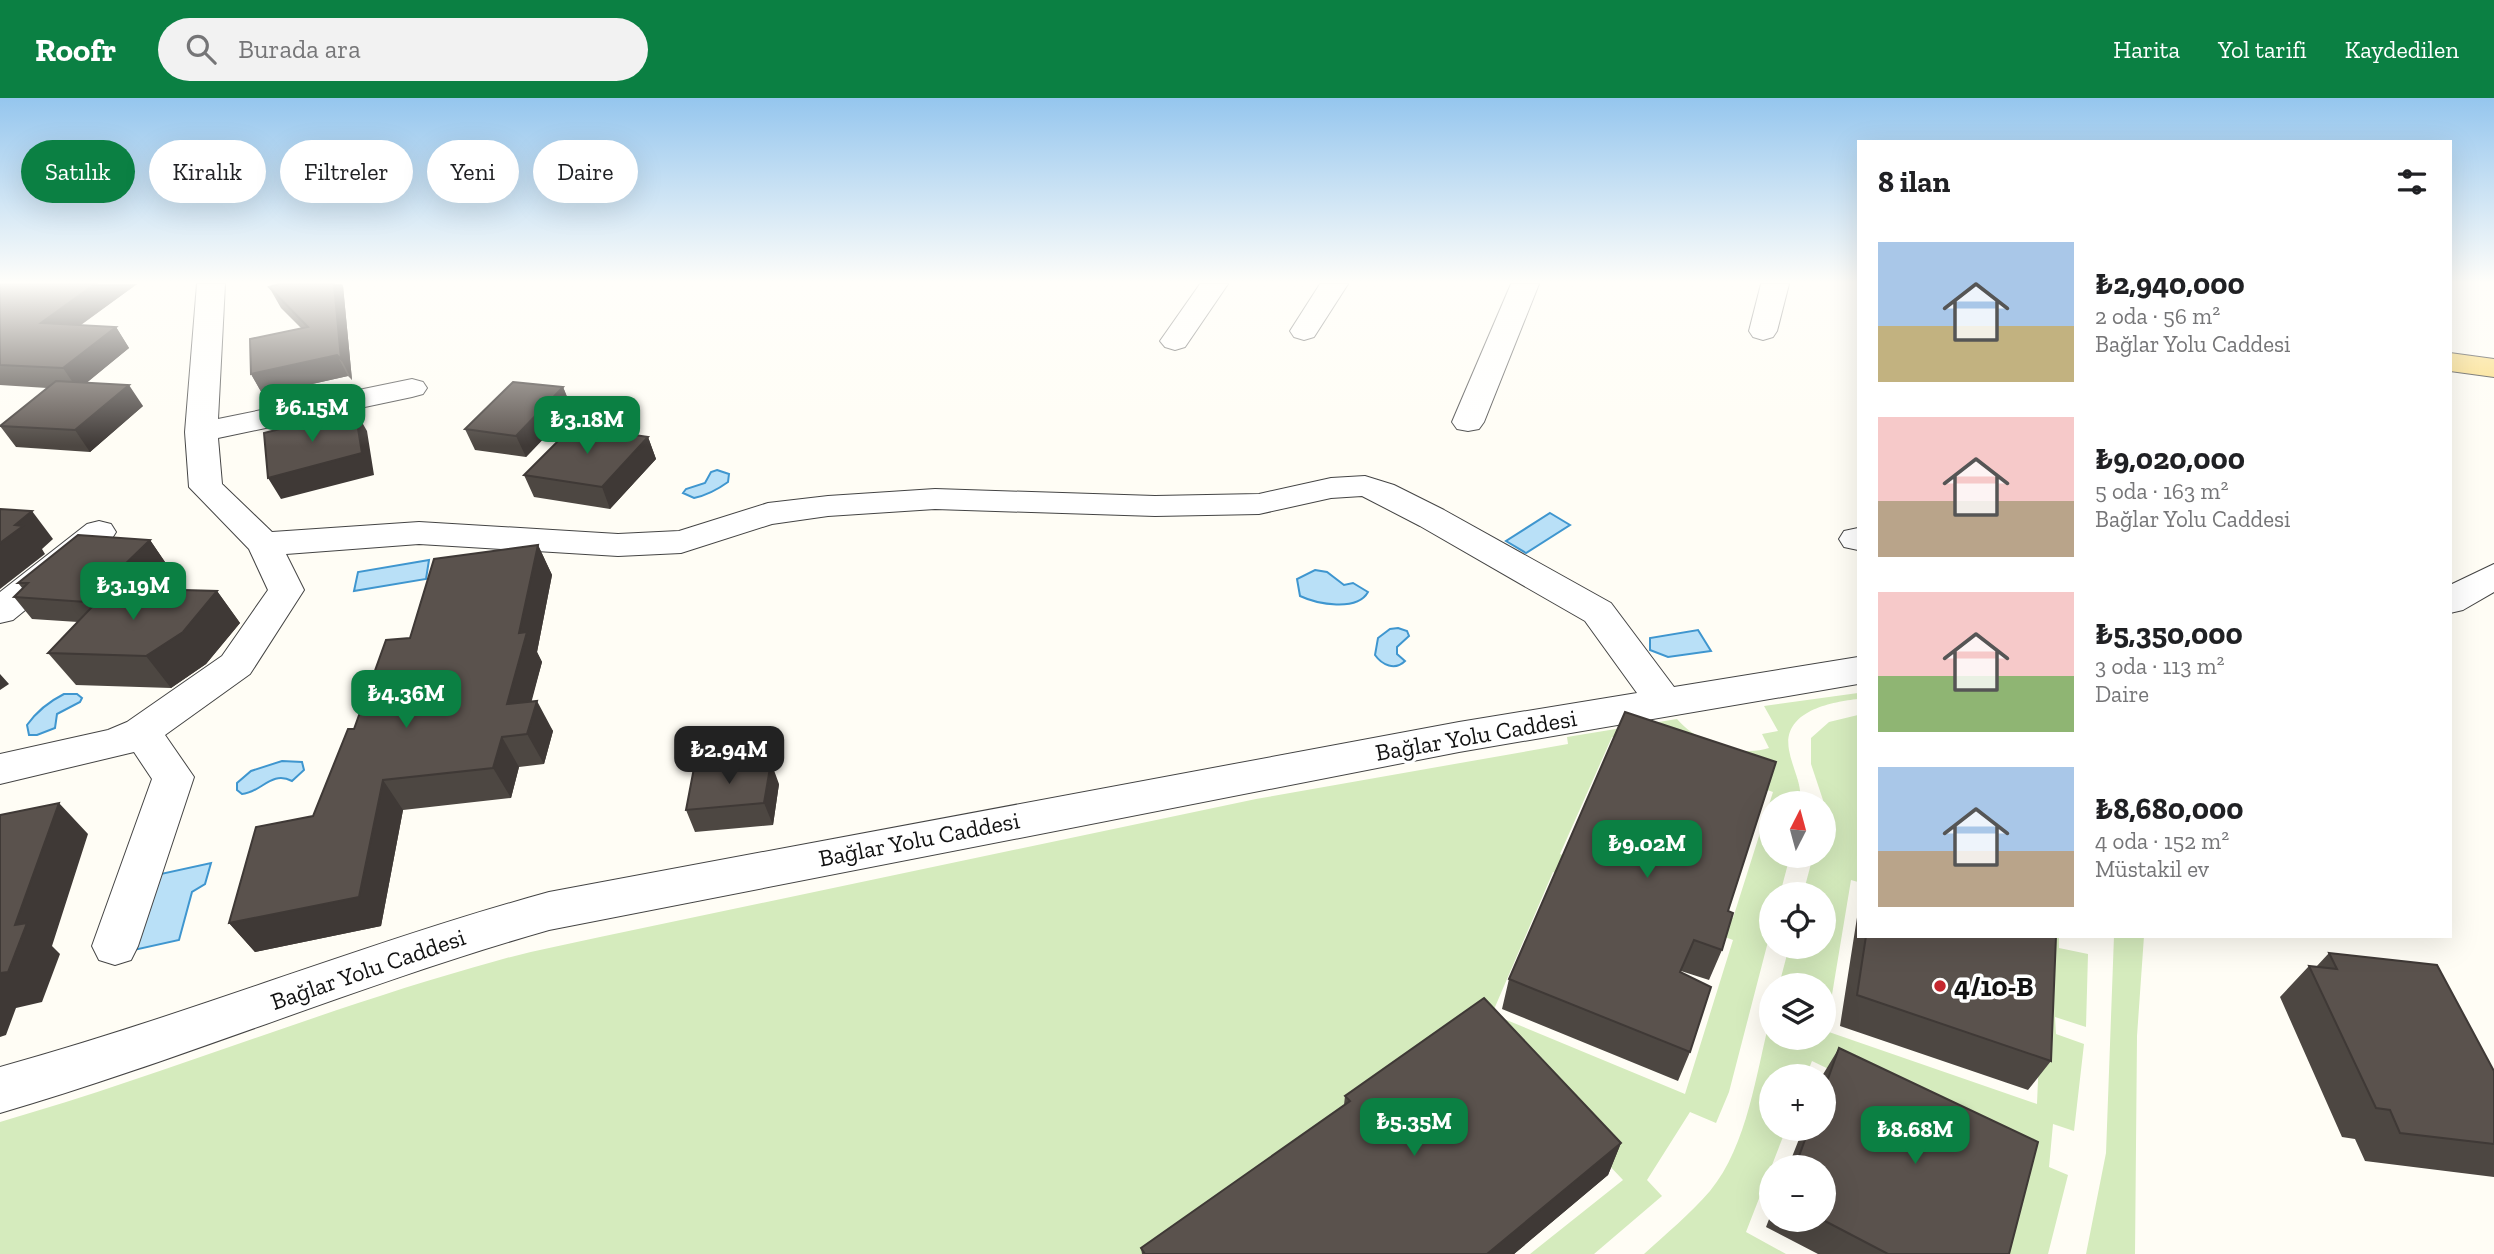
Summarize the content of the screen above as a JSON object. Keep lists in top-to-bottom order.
{
  "streets": {
    "street": ["Bağlar Yolu Caddesi"]
  },
  "places": ["4/10-B"],
  "north": "top",
  "page": {
    "header": "Roofr",
    "search": "Burada ara",
    "nav": ["Harita", "Yol tarifi", "Kaydedilen"],
    "chip": [
      "Satılık",
      "Kiralık",
      "Filtreler",
      "Yeni",
      "Daire"
    ],
    "heading": "8 ilan",
    "list": [
      {
        "name": "₺2,940,000",
        "note": "2 oda · 56 m² · Bağlar Yolu Caddesi"
      },
      {
        "name": "₺9,020,000",
        "note": "5 oda · 163 m² · Bağlar Yolu Caddesi"
      },
      {
        "name": "₺5,350,000",
        "note": "3 oda · 113 m² · Daire"
      },
      {
        "name": "₺8,680,000",
        "note": "4 oda · 152 m² · Müstakil ev"
      }
    ],
    "price": [
      "₺6.15M",
      "₺3.18M",
      "₺3.19M",
      "₺4.36M",
      "₺2.94M",
      "₺9.02M",
      "₺5.35M",
      "₺8.68M"
    ],
    "map_buttons": ["+", "−"]
  }
}
